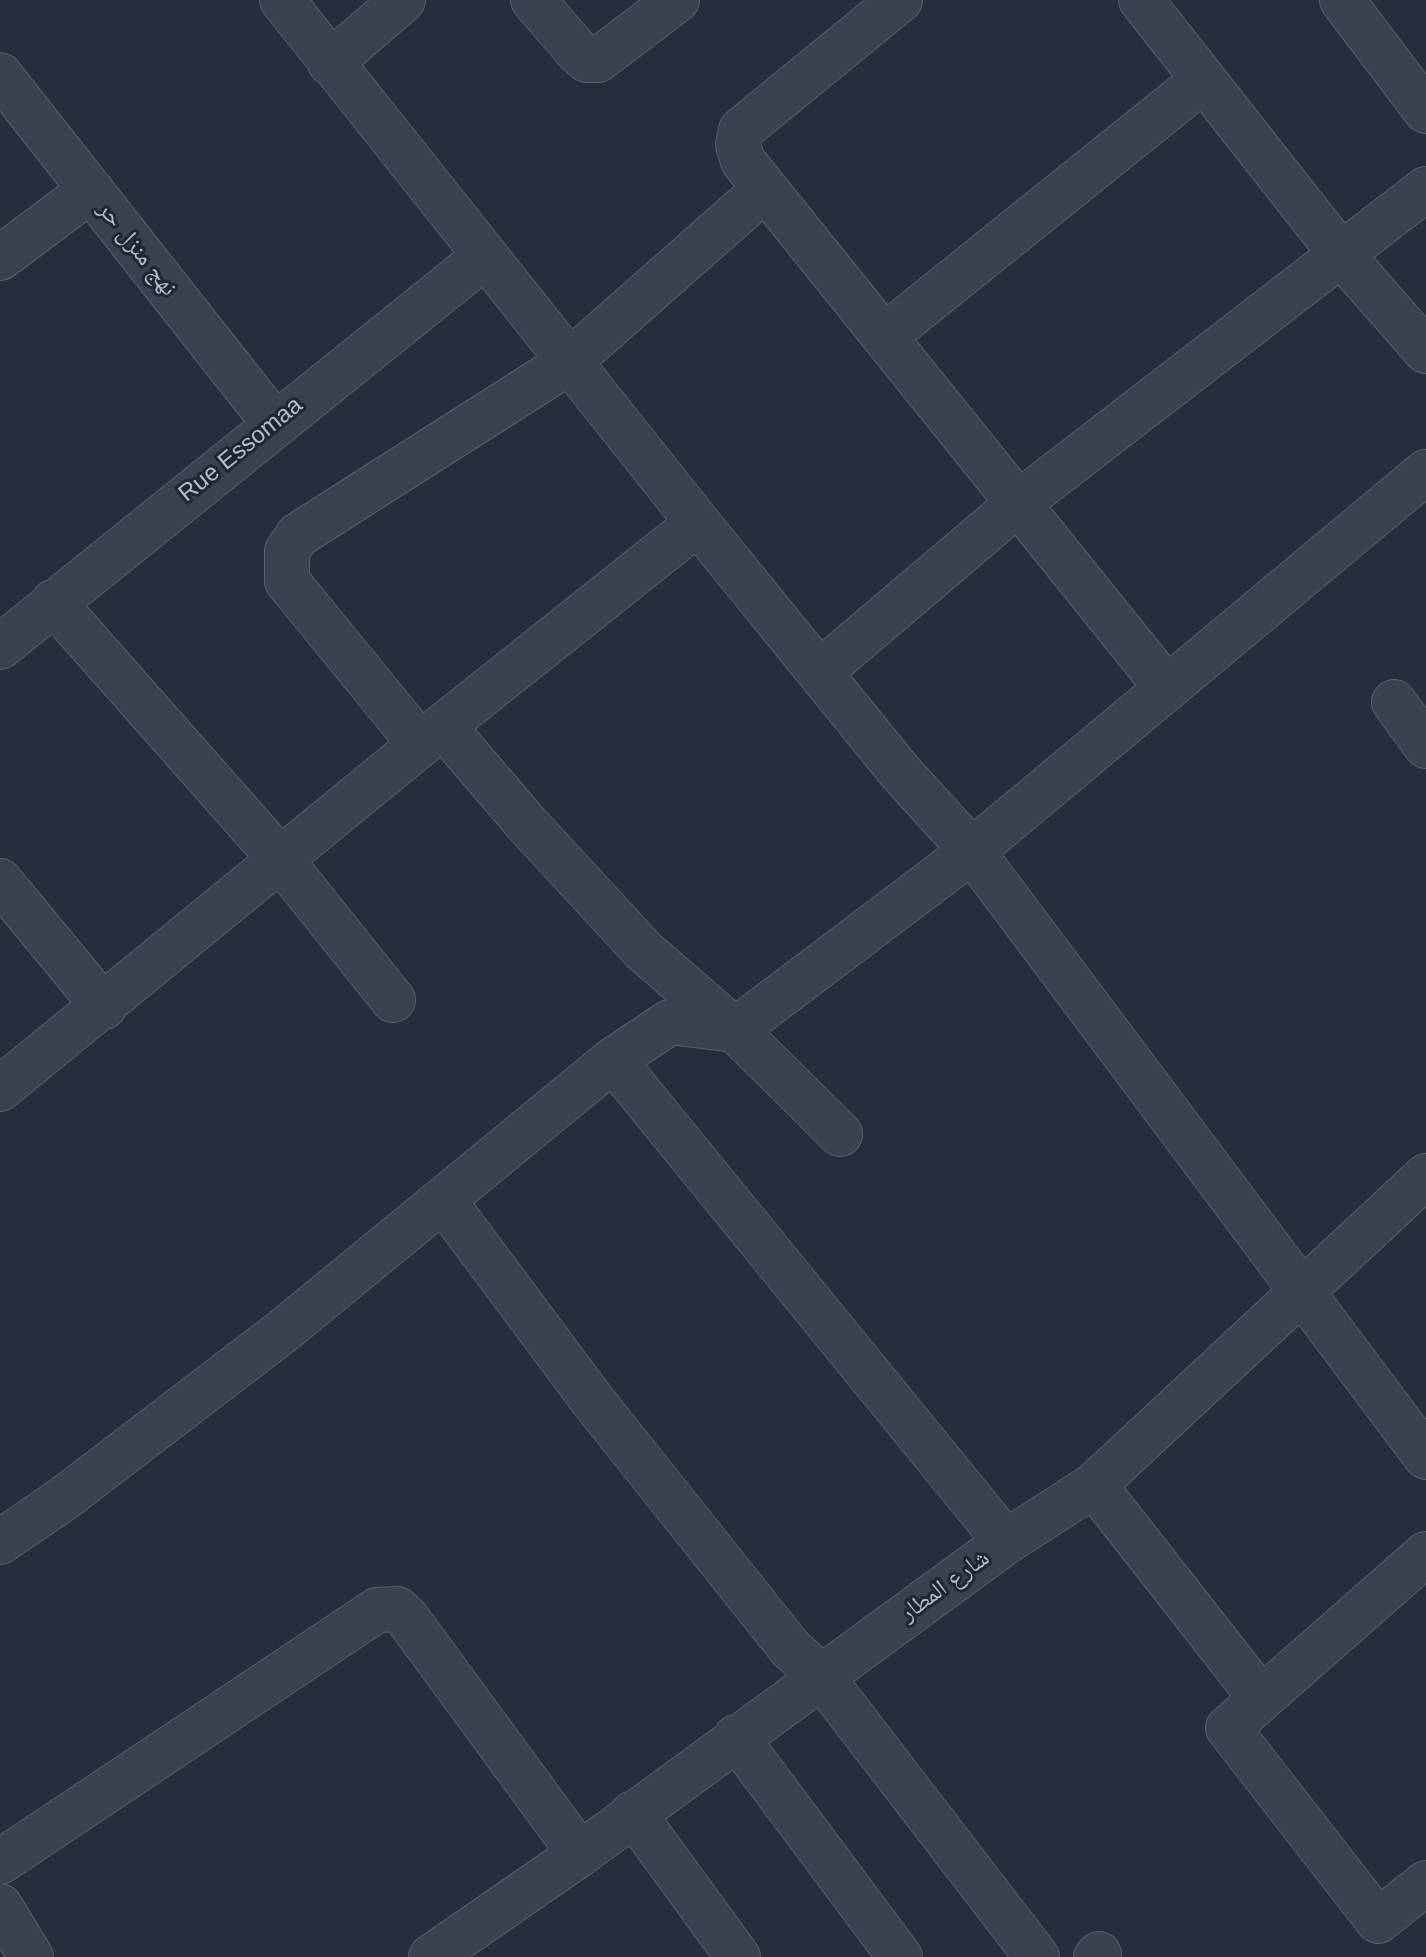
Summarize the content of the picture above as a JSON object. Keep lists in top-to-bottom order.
{
  "streets": {
    "street": ["نهج منزل حر", "Rue Essomaa", "شارع المطار"]
  },
  "crossings": [
    ["نهج منزل حر", "Rue Essomaa"]
  ]
}
